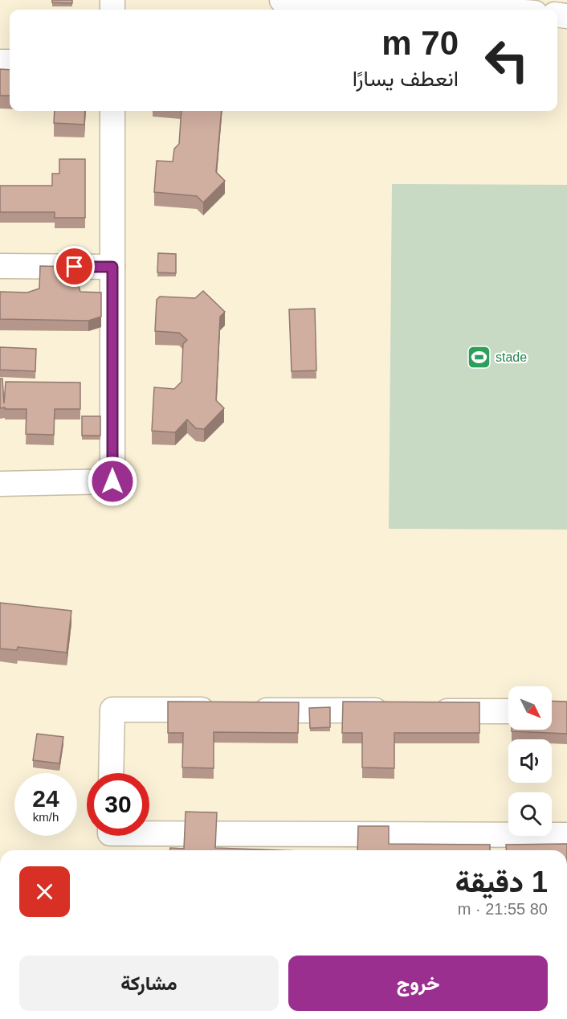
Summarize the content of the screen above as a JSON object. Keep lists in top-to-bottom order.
{
  "places": {
    "sports": ["stade"]
  },
  "north": "bottom right",
  "page": {
    "turn": ["70 m", "انعطف يسارًا"],
    "speed": "24 km/h",
    "limit": "30",
    "heading": ["1 دقيقة", "80 m · 21:55"],
    "buttons": ["خروج", "مشاركة"]
  }
}
